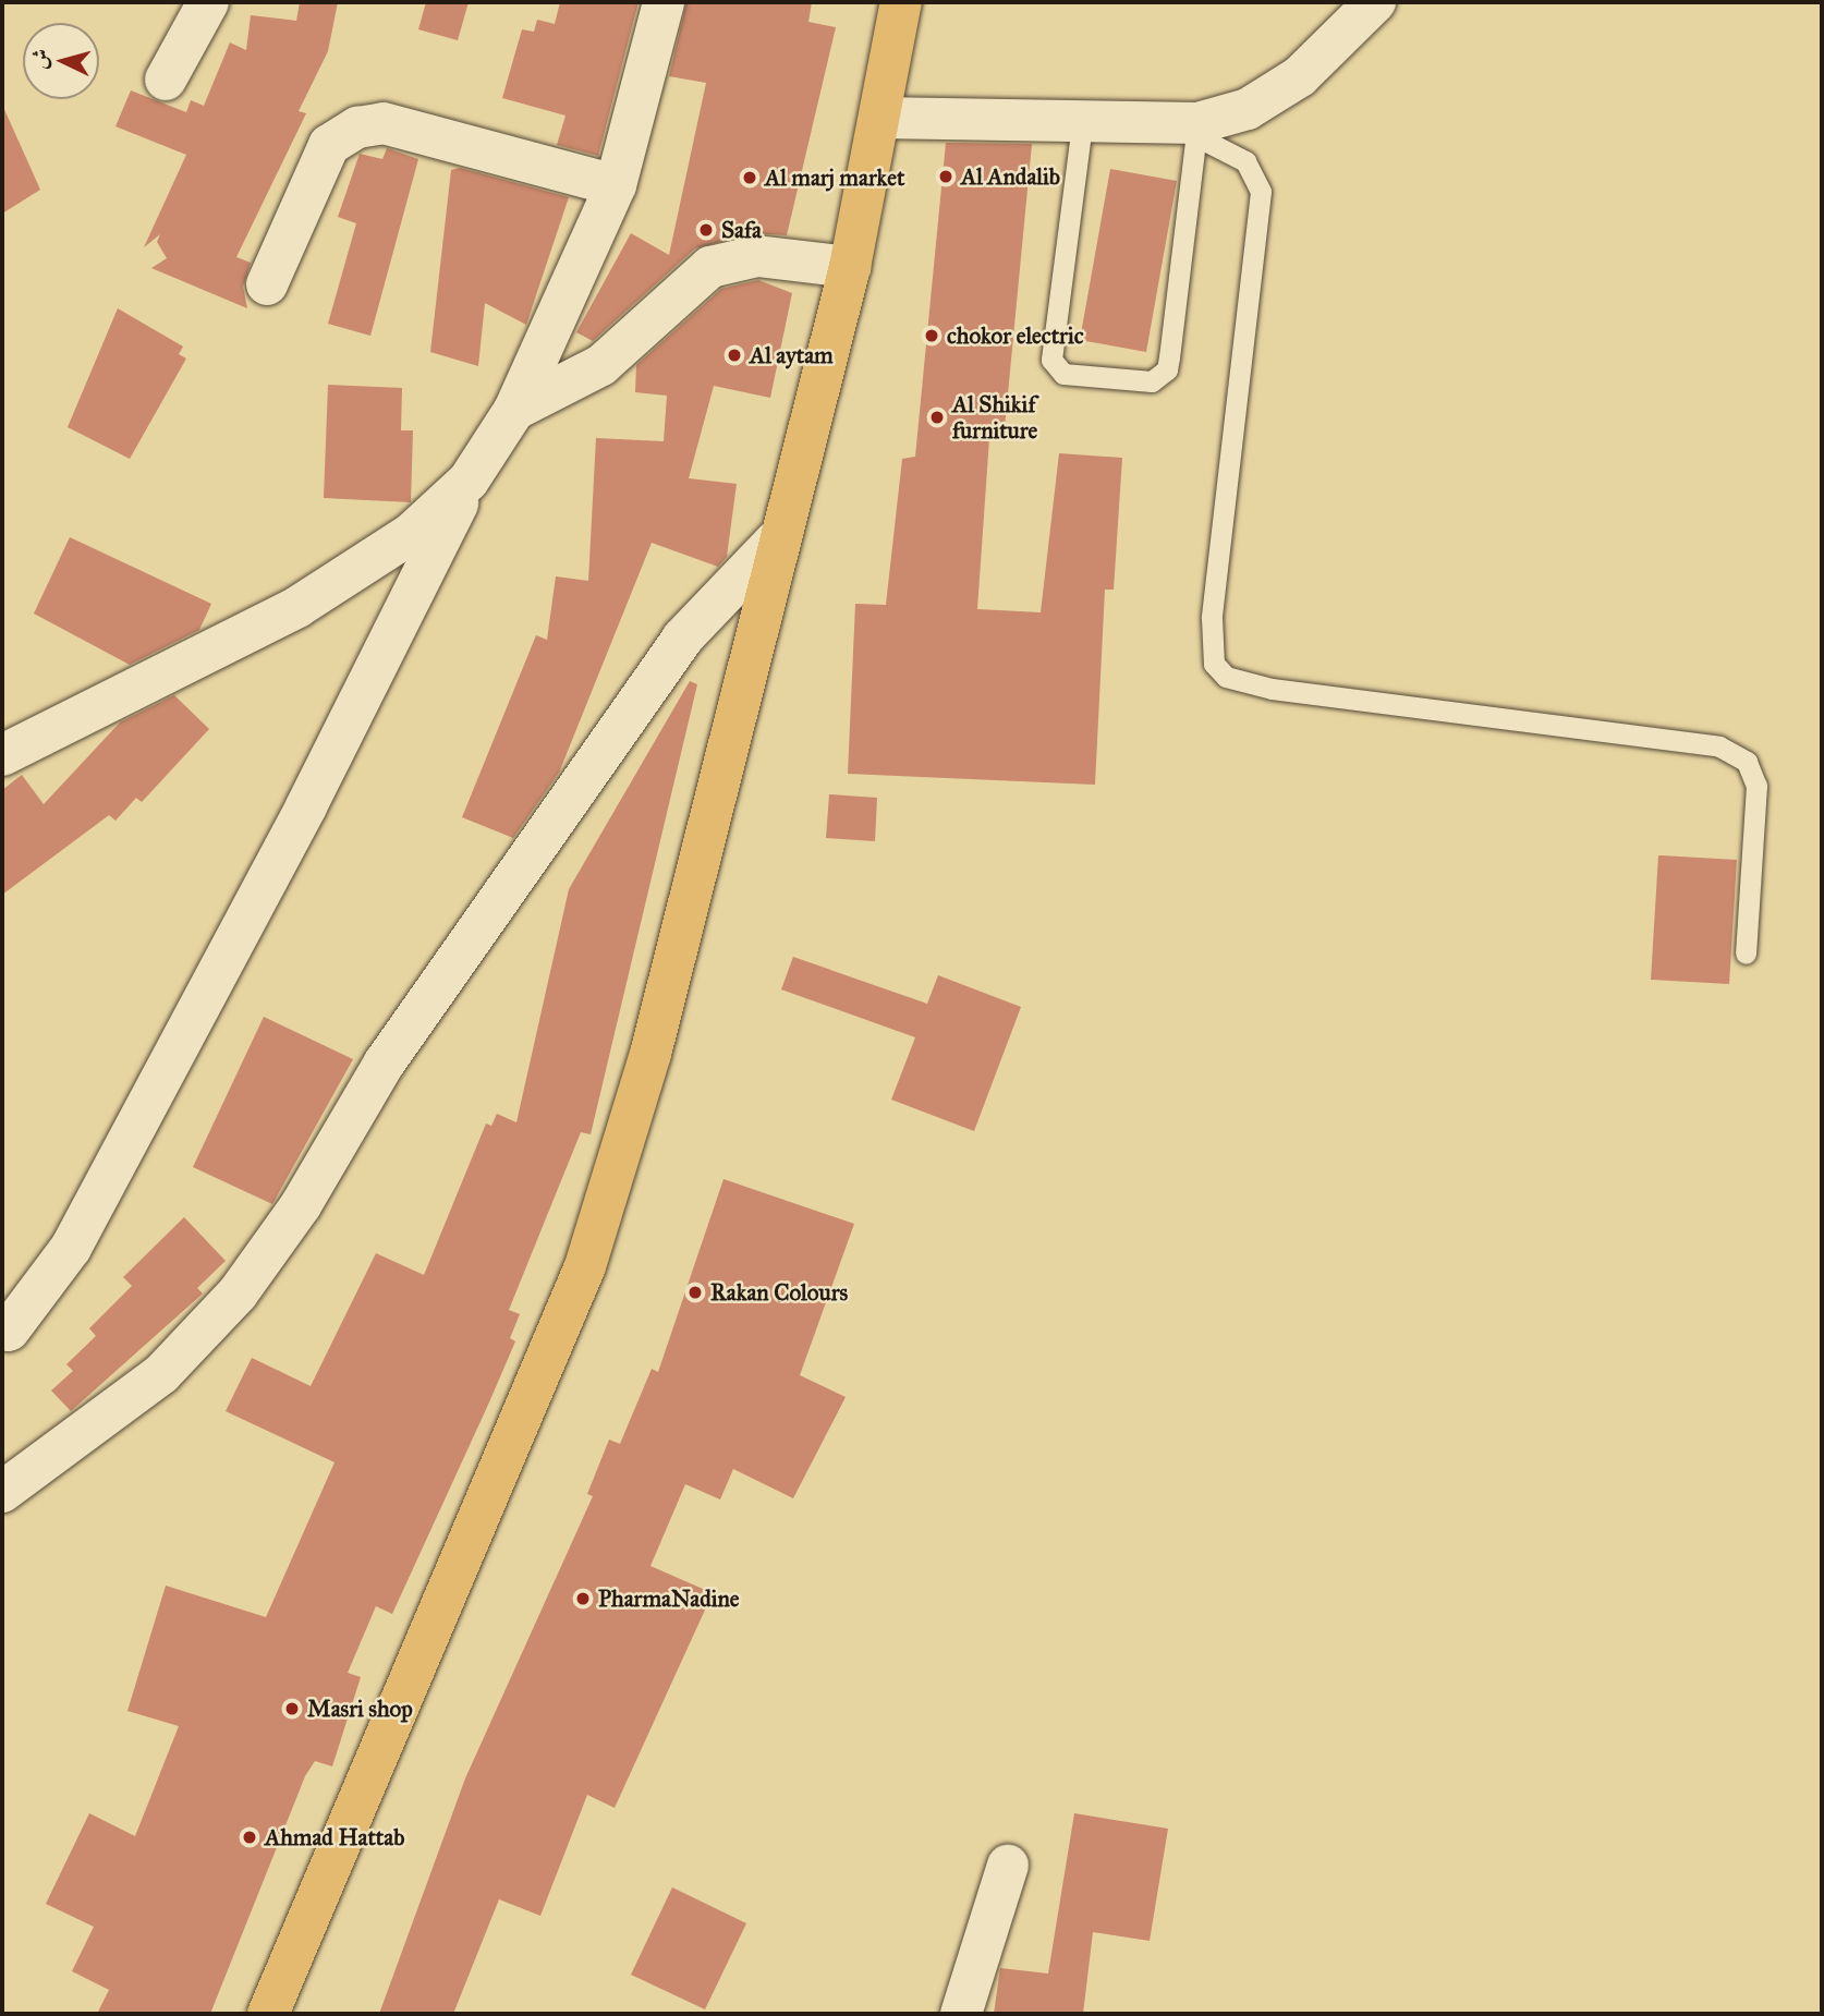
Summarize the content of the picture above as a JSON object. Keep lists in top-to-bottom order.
{
  "places": [
    "Al Andalib",
    "Al marj market",
    "Safa",
    "chokor electric",
    "Al aytam",
    "Al Shikif furniture",
    "Rakan Colours",
    "PharmaNadine",
    "Masri shop",
    "Ahmad Hattab"
  ],
  "north": "left"
}
